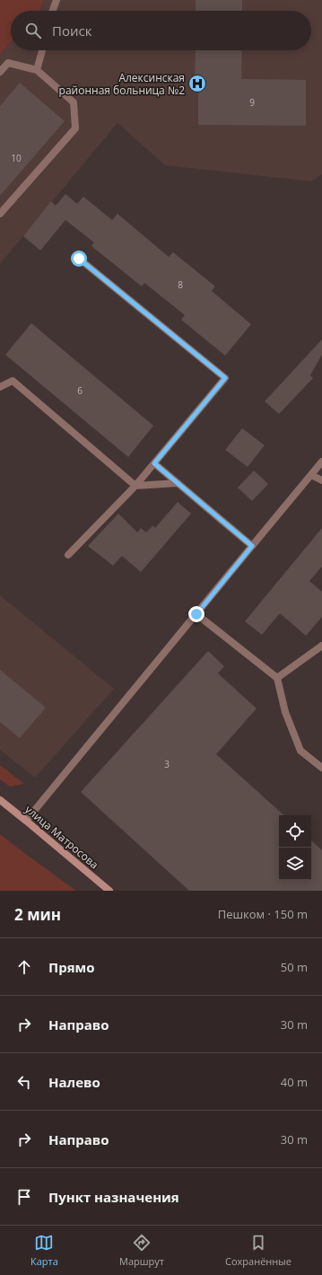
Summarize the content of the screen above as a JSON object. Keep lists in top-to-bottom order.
{
  "streets": {
    "main road": ["улица Матросова"]
  },
  "places": {
    "hospital": ["Алексинская районная больница №2"]
  },
  "house_numbers": [
    "9",
    "10",
    "8",
    "6",
    "3"
  ],
  "page": {
    "search": "Поиск",
    "heading": ["2 мин", "Пешком · 150 m"],
    "list": [
      ["Прямо", "50 m"],
      ["Направо", "30 m"],
      ["Налево", "40 m"],
      ["Направо", "30 m"],
      "Пункт назначения"
    ],
    "nav": ["Карта", "Маршрут", "Сохранённые"]
  }
}
